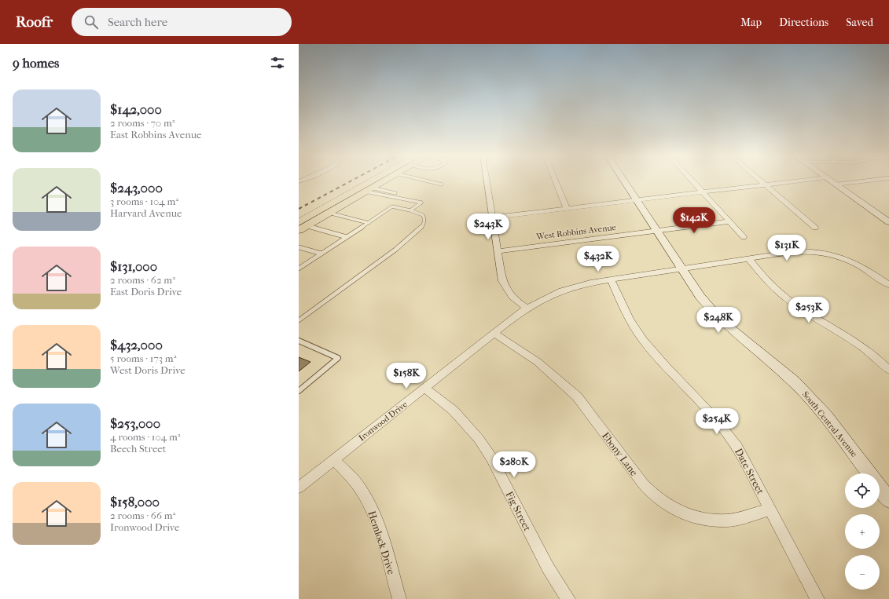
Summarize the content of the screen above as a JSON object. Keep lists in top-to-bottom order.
{
  "streets": {
    "street": [
      "West Robbins Avenue",
      "Ironwood Drive",
      "South Central Avenue",
      "Ebony Lane",
      "Date Street",
      "Fig Street",
      "Hemlock Drive"
    ]
  },
  "crossings": [
    ["West Robbins Avenue", "South Central Avenue"],
    ["Ironwood Drive", "South Central Avenue"],
    ["Ironwood Drive", "Ebony Lane"],
    ["Ironwood Drive", "Date Street"],
    ["Ironwood Drive", "Fig Street"],
    ["Ironwood Drive", "Hemlock Drive"],
    ["Ebony Lane", "Date Street"]
  ],
  "page": {
    "header": "Roofr",
    "search": "Search here",
    "nav": ["Map", "Directions", "Saved"],
    "heading": "9 homes",
    "list": [
      {
        "name": "$142,000",
        "note": "2 rooms · 70 m² · East Robbins Avenue"
      },
      {
        "name": "$243,000",
        "note": "3 rooms · 104 m² · Harvard Avenue"
      },
      {
        "name": "$131,000",
        "note": "2 rooms · 62 m² · East Doris Drive"
      },
      {
        "name": "$432,000",
        "note": "5 rooms · 173 m² · West Doris Drive"
      },
      {
        "name": "$253,000",
        "note": "4 rooms · 104 m² · Beech Street"
      },
      {
        "name": "$158,000",
        "note": "2 rooms · 66 m² · Ironwood Drive"
      }
    ],
    "price": [
      "$142K",
      "$243K",
      "$131K",
      "$432K",
      "$253K",
      "$248K",
      "$158K",
      "$254K",
      "$280K"
    ],
    "map_buttons": ["+", "−"]
  }
}
